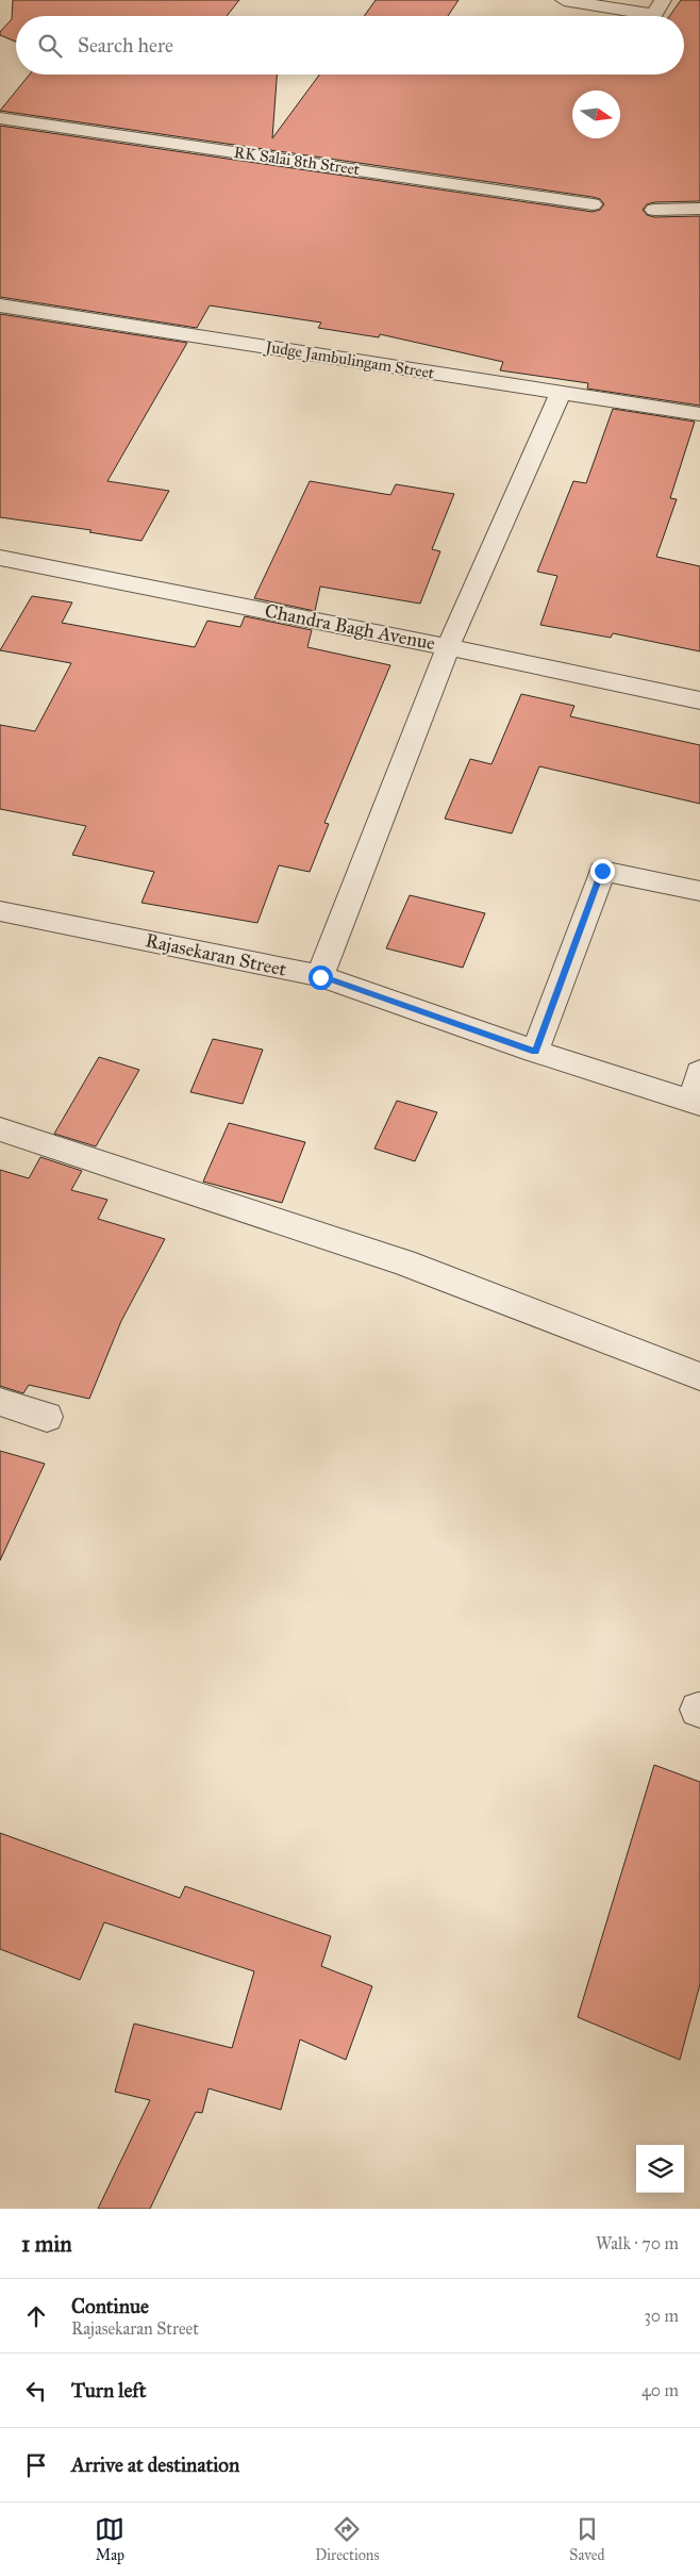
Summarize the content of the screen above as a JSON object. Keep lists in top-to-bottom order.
{
  "streets": {
    "street": [
      "RK Salai 8th Street",
      "Judge Jambulingam Street",
      "Chandra Bagh Avenue",
      "Rajasekaran Street"
    ]
  },
  "north": "right",
  "page": {
    "search": "Search here",
    "heading": ["1 min", "Walk · 70 m"],
    "list": [
      ["Continue", "Rajasekaran Street", "30 m"],
      ["Turn left", "40 m"],
      "Arrive at destination"
    ],
    "nav": ["Map", "Directions", "Saved"]
  }
}
